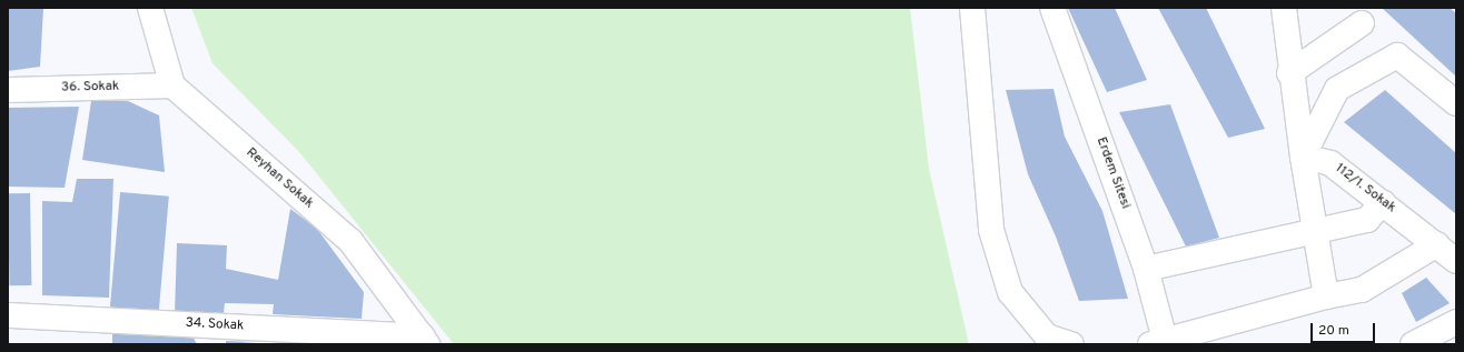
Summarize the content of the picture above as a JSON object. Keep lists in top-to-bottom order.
{
  "streets": {
    "street": [
      "36. Sokak",
      "Erdem Sitesi",
      "Reyhan Sokak",
      "112/1. Sokak",
      "34. Sokak"
    ]
  },
  "crossings": [
    ["36. Sokak", "Reyhan Sokak"],
    ["Reyhan Sokak", "34. Sokak"]
  ],
  "scale_bar": "20 m"
}
